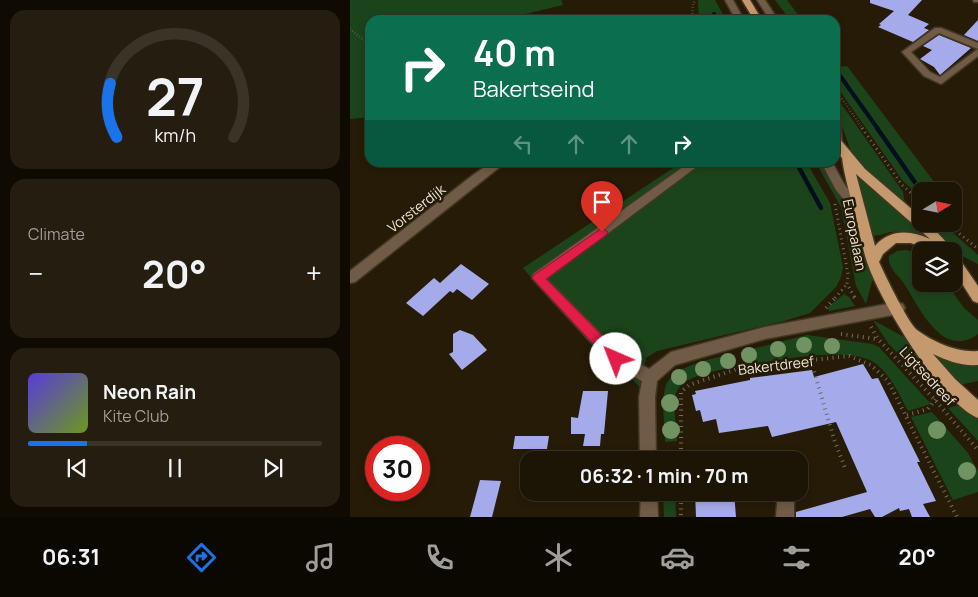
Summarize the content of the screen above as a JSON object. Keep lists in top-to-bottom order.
{
  "streets": {
    "main road": ["Europalaan"],
    "street": ["Vorsterdijk", "Bakertdreef"],
    "path": ["Ligtsedreef"]
  },
  "crossings": [
    ["Europalaan", "Bakertdreef"],
    ["Europalaan", "Ligtsedreef"],
    ["Bakertdreef", "Ligtsedreef"]
  ],
  "north": "right",
  "page": {
    "turn": ["40 m", "Bakertseind"],
    "tile": "Climate",
    "heat": ["−", "20°", "+"],
    "song": ["Neon Rain", "Kite Club"],
    "limit": "30",
    "trip": "06:32 · 1 min · 70 m",
    "tabs": ["06:31", "20°"],
    "gauge": ["27", "km/h"]
  }
}
